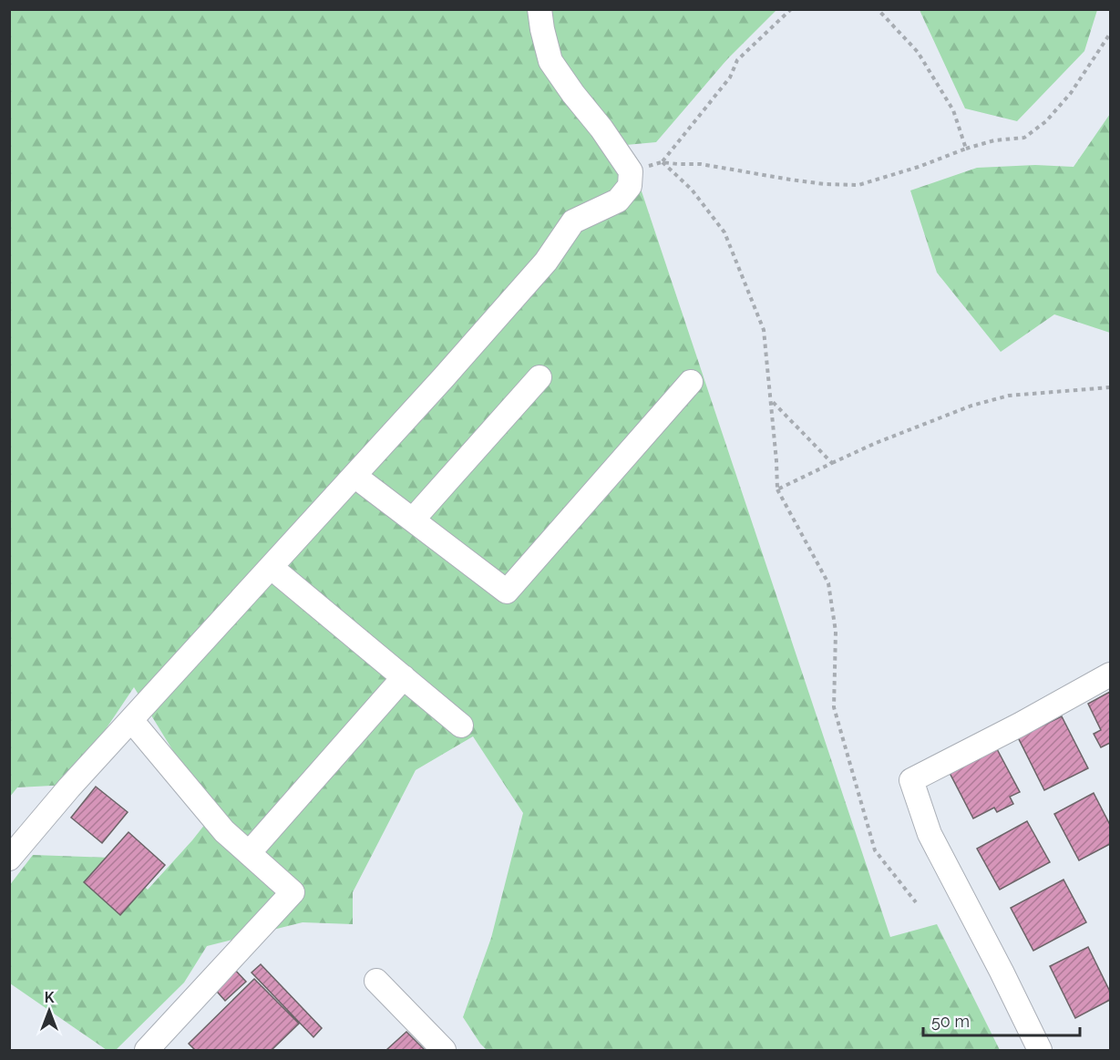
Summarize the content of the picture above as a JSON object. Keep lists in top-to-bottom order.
{
  "scale_bar": "50 m",
  "north": "top"
}
